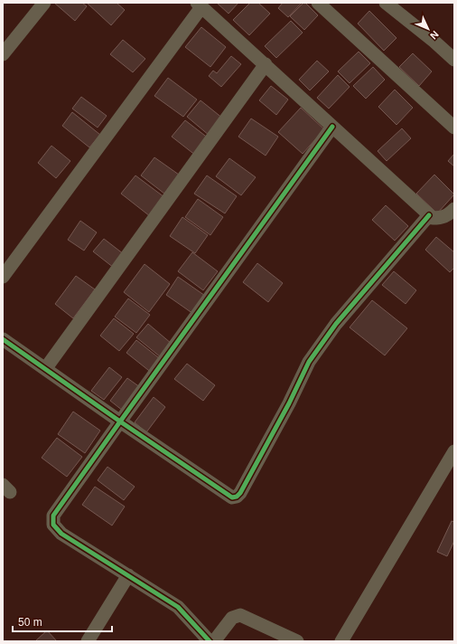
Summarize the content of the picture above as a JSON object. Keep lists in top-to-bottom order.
{
  "scale_bar": "50 m",
  "north": "bottom right"
}
